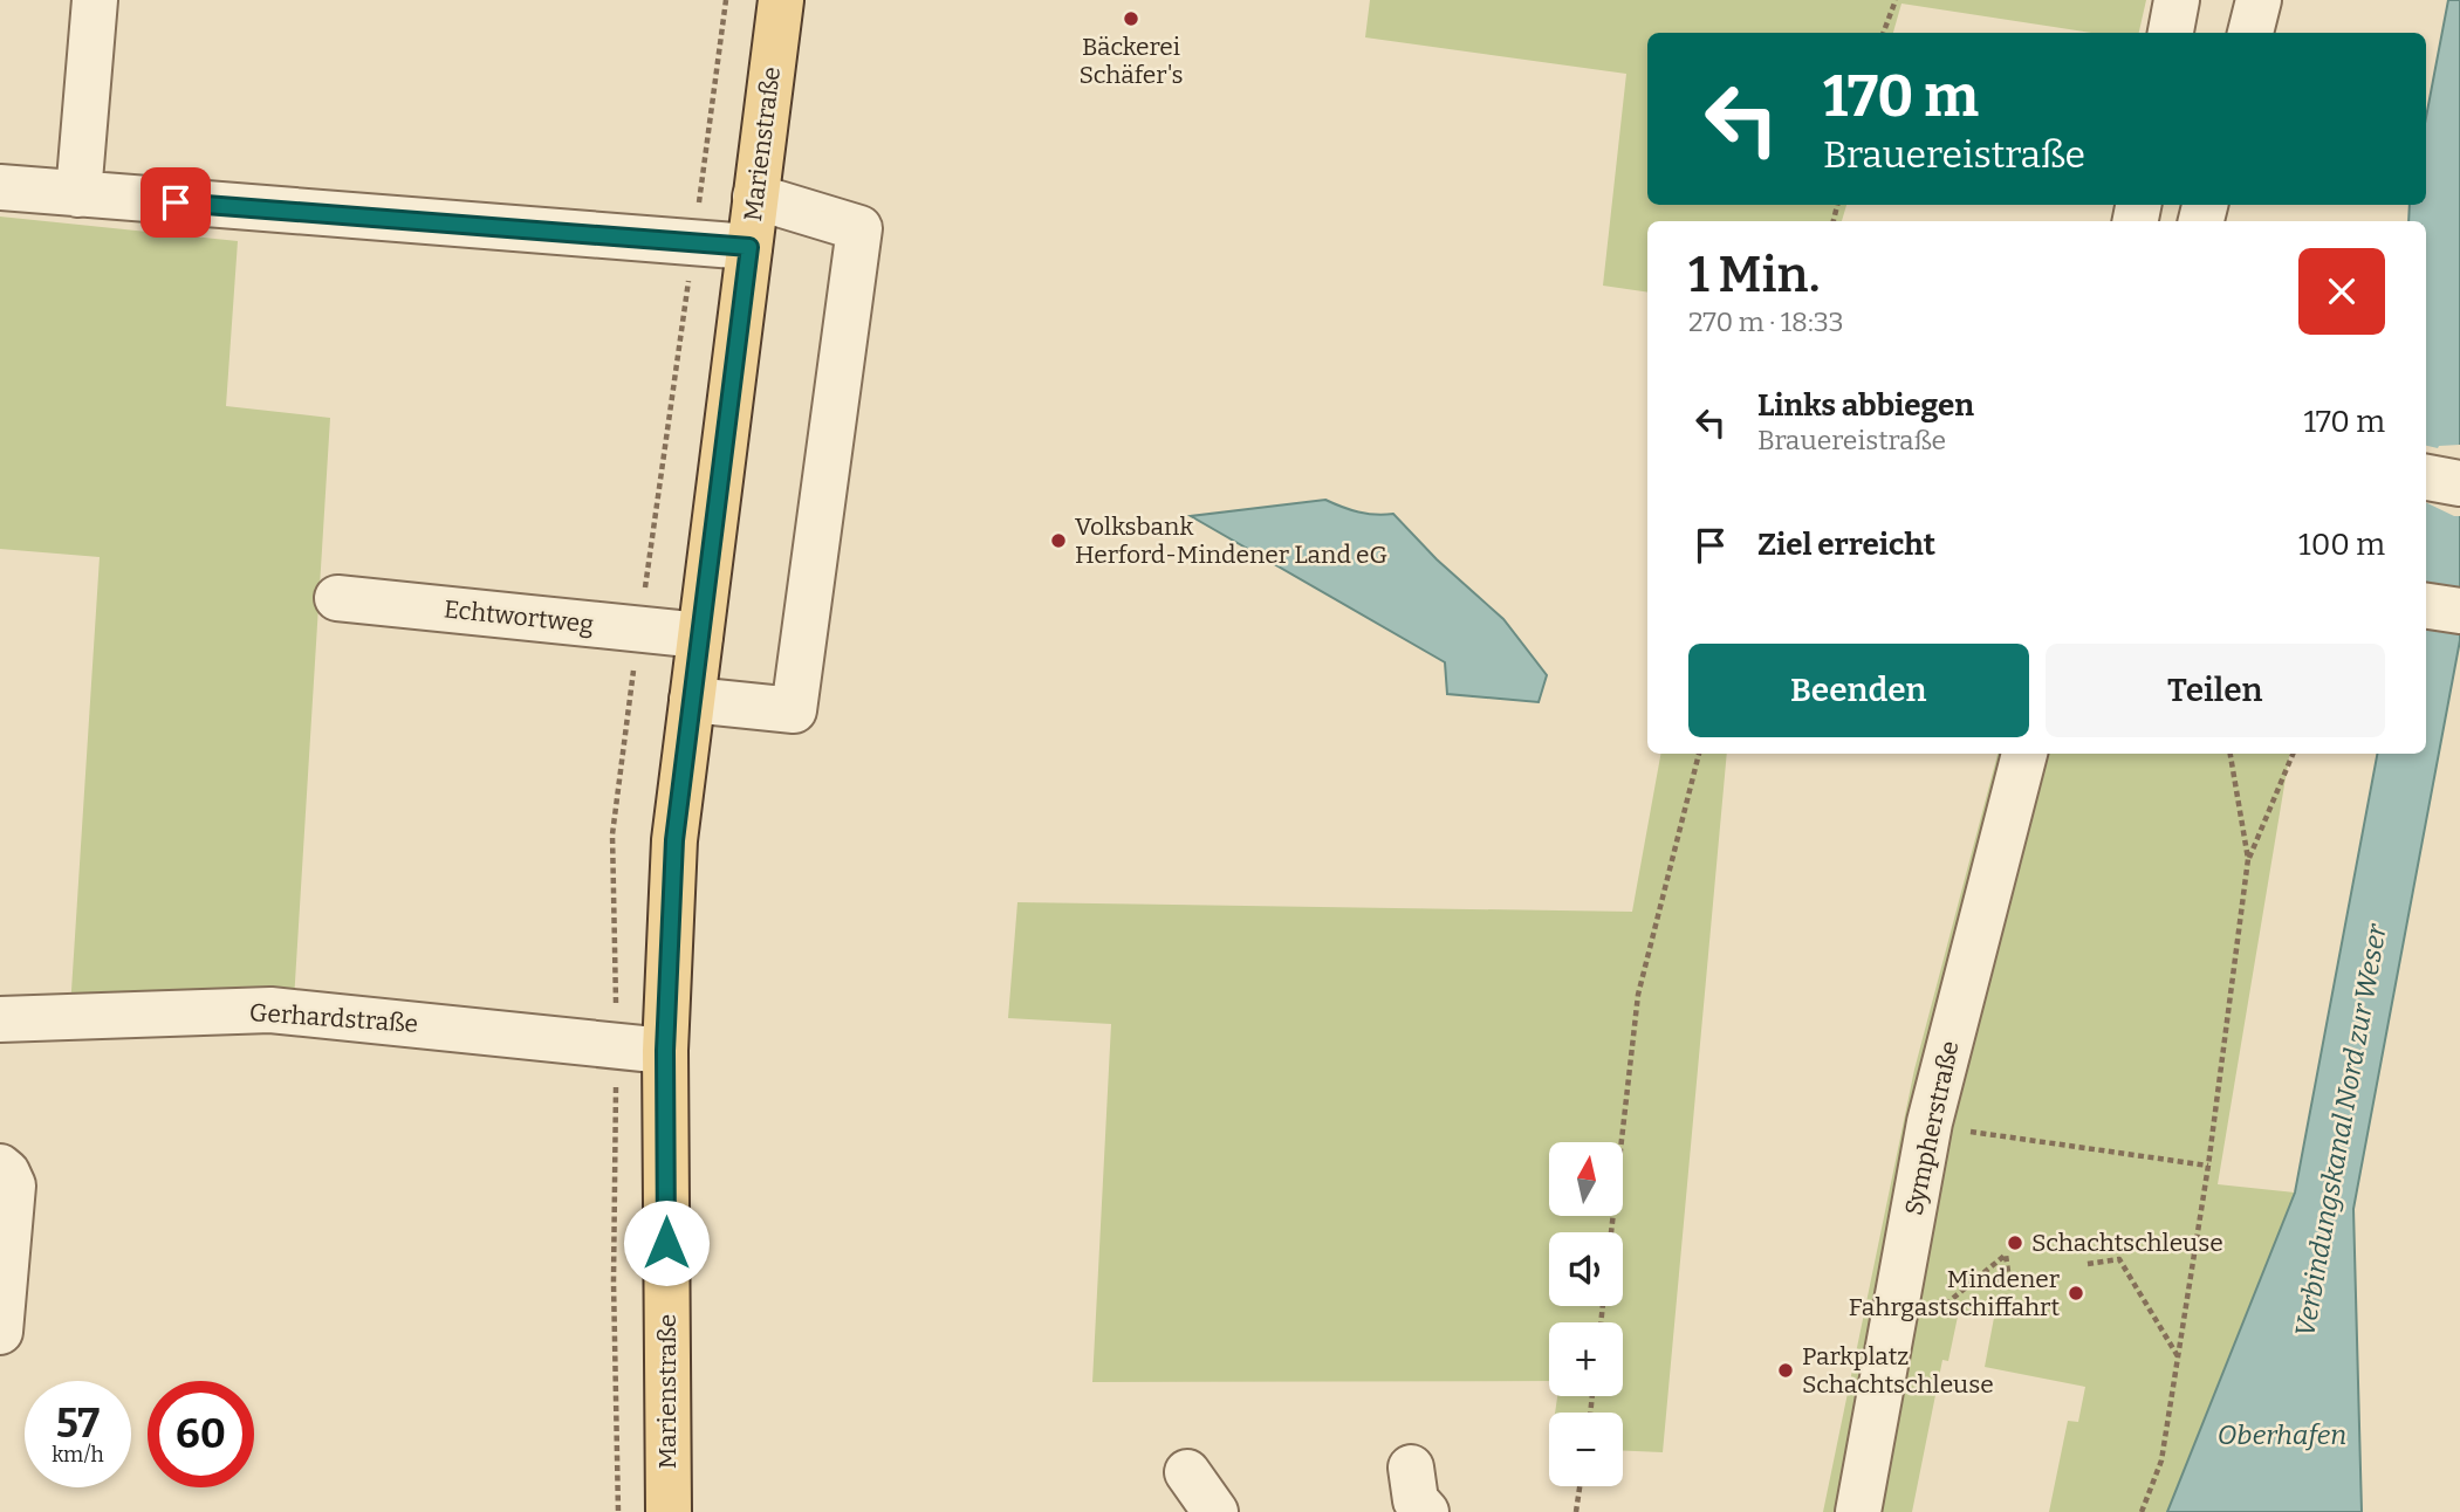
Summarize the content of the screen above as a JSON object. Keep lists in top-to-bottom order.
{
  "streets": {
    "main road": ["Marienstraße"],
    "street": ["Echtwortweg", "Gerhardstraße", "Sympherstraße"]
  },
  "crossings": [
    ["Marienstraße", "Echtwortweg"],
    ["Marienstraße", "Gerhardstraße"]
  ],
  "water": ["Verbindungskanal Nord zur Weser", "Oberhafen"],
  "places": [
    "Bäckerei Schäfer's",
    "Volksbank Herford-Mindener Land eG",
    "Schachtschleuse",
    "Mindener Fahrgastschiffahrt",
    "Parkplatz Schachtschleuse"
  ],
  "north": "top",
  "page": {
    "turn": ["170 m", "Brauereistraße"],
    "heading": ["1 Min.", "270 m · 18:33"],
    "list": [
      {
        "name": "Links abbiegen",
        "note": "Brauereistraße",
        "value": "170 m"
      },
      {
        "name": "Ziel erreicht",
        "value": "100 m"
      }
    ],
    "buttons": ["Beenden", "Teilen"],
    "map_buttons": ["+", "−"],
    "speed": "57 km/h",
    "limit": "60"
  }
}
